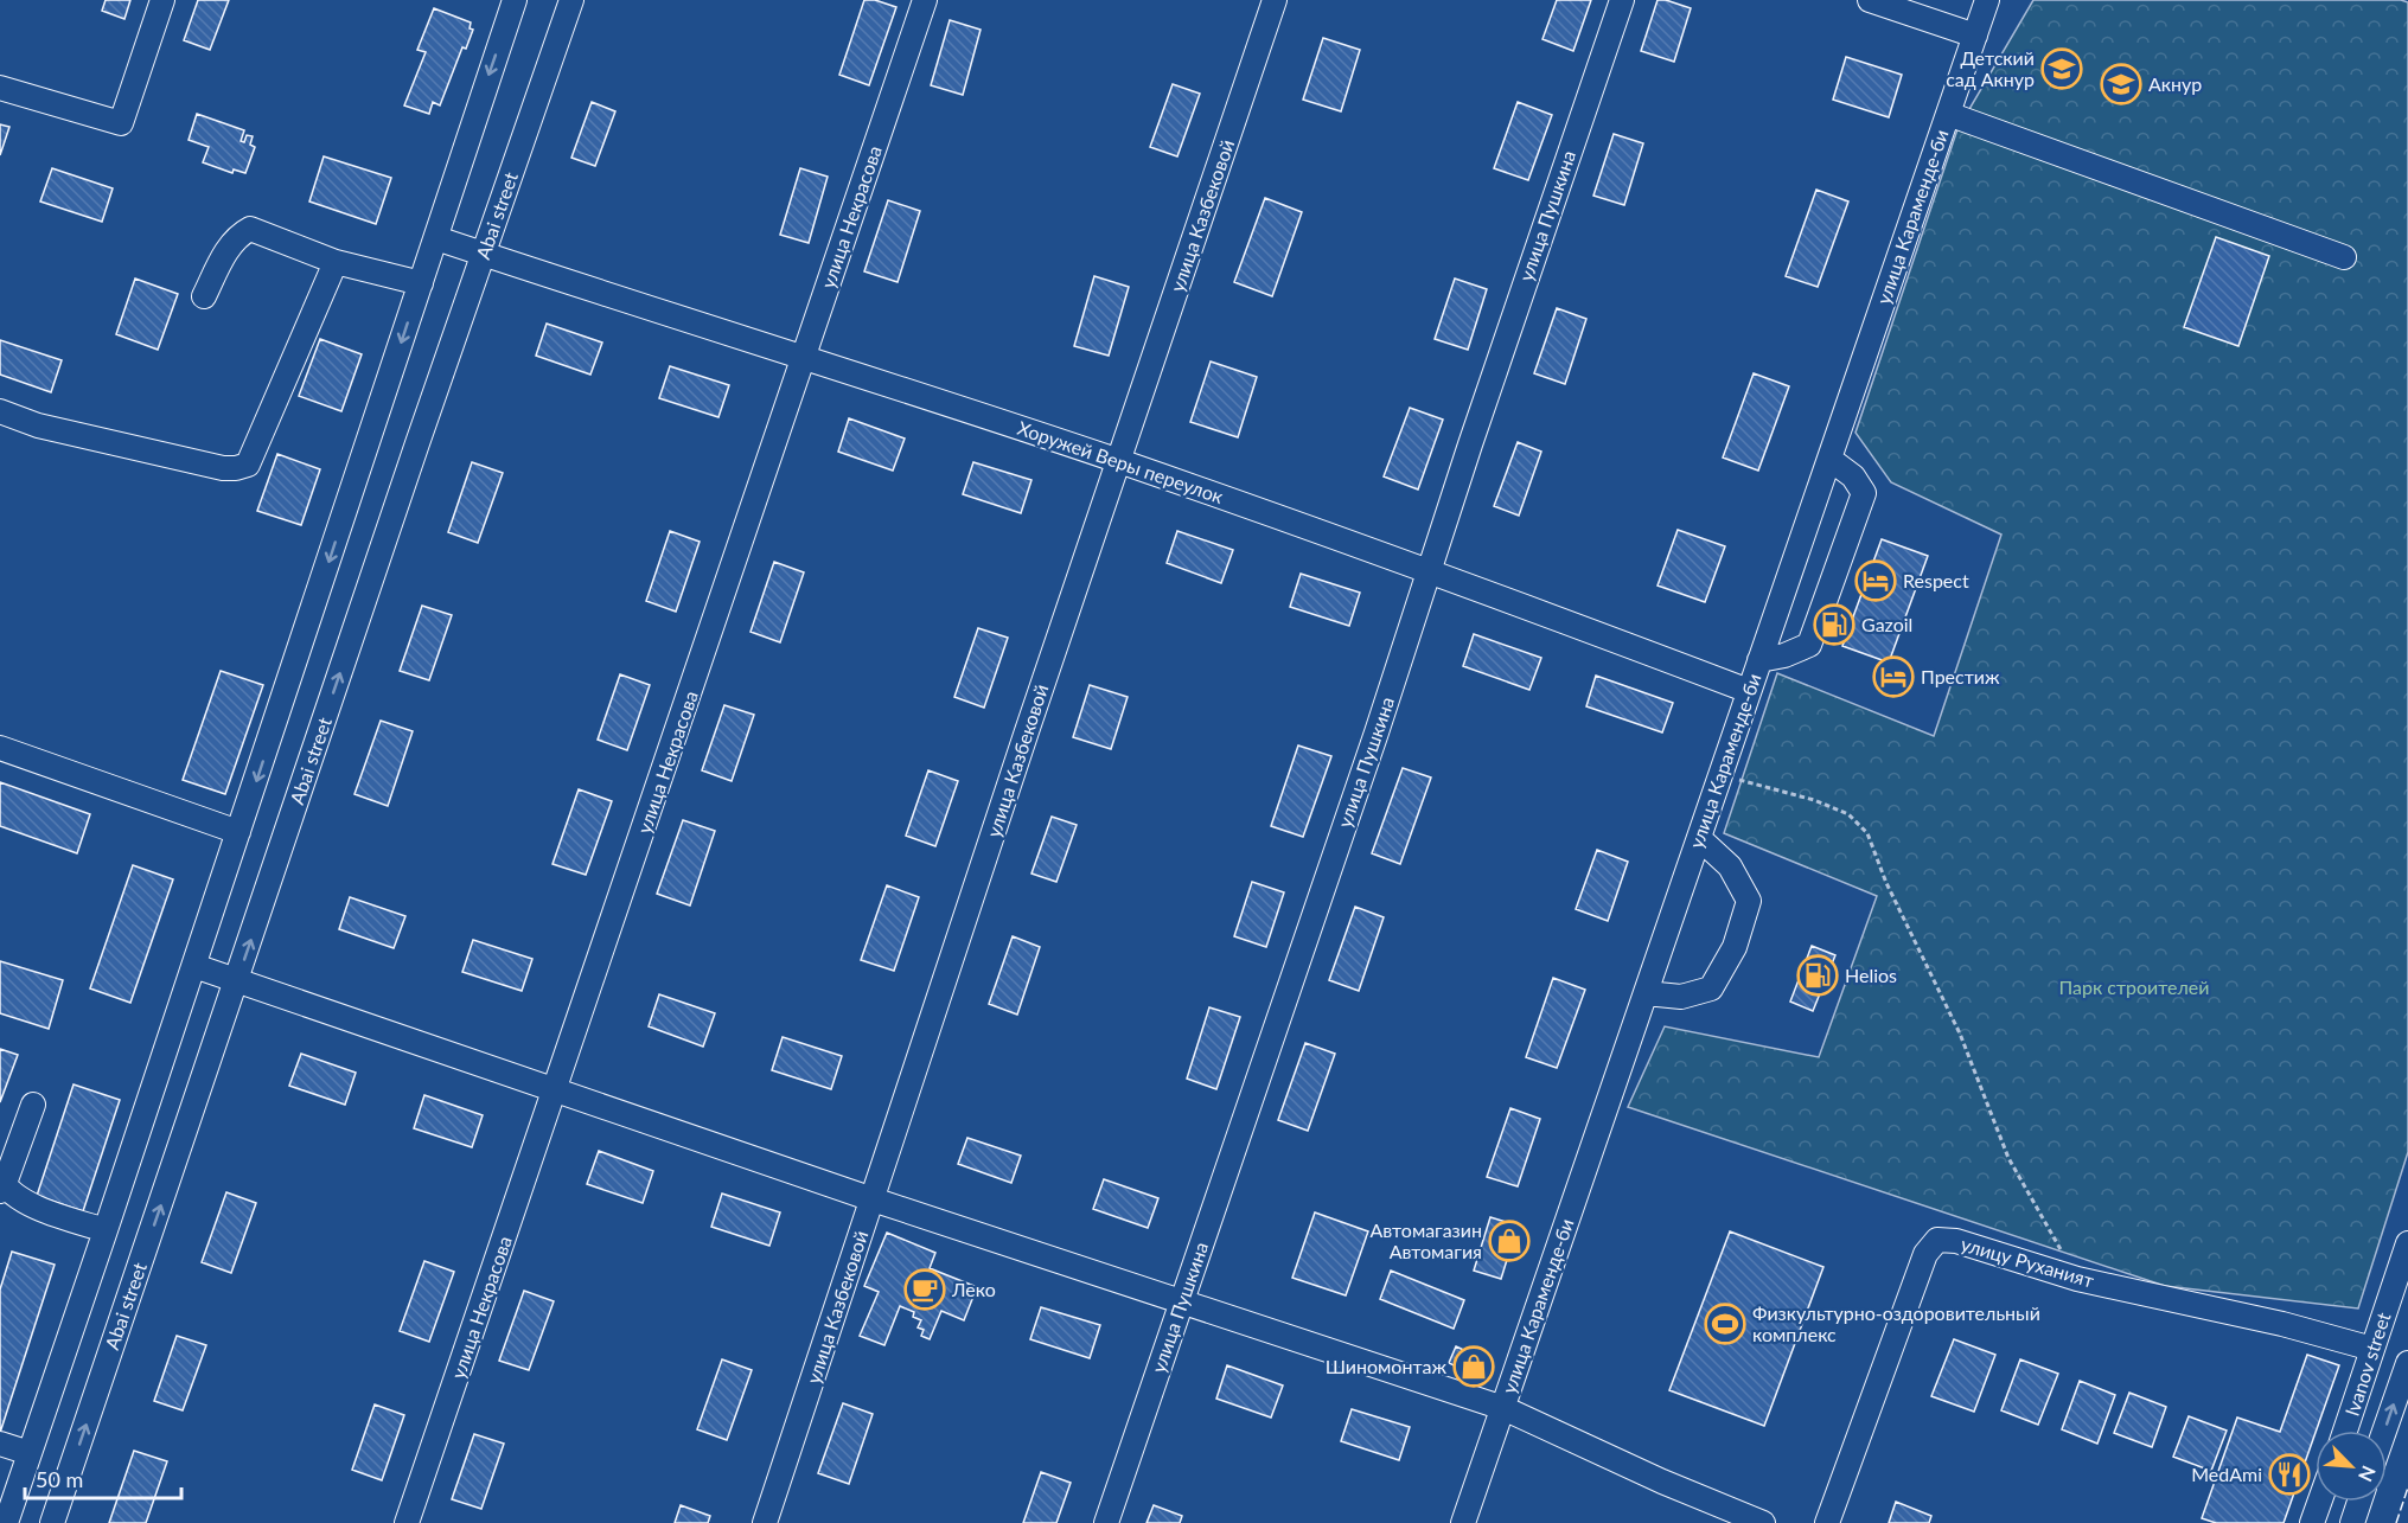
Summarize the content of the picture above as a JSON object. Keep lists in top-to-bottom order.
{
  "streets": {
    "street": [
      "Abai street",
      "улица Казбековой",
      "улица Пушкина",
      "улица Некрасова",
      "улица Караменде-би",
      "Хоружей Веры переулок",
      "улицу Руханият",
      "Ivanov street"
    ]
  },
  "crossings": [
    ["Abai street", "Хоружей Веры переулок"],
    ["улица Казбековой", "Хоружей Веры переулок"],
    ["улица Пушкина", "Хоружей Веры переулок"],
    ["улица Некрасова", "Хоружей Веры переулок"],
    ["улица Караменде-би", "Хоружей Веры переулок"],
    ["улицу Руханият", "Ivanov street"]
  ],
  "parks": ["Парк строителей"],
  "places": {
    "school or university": ["Детский сад Акнур", "Акнур"],
    "hotel": ["Respect", "Престиж"],
    "fuel station": ["Gazoil", "Helios"],
    "shop": ["Автомагазин Автомагия", "Шиномонтаж"],
    "cafe": ["Леко"],
    "sports": ["Физкультурно-оздоровительный комплекс"],
    "restaurant": ["MedAmi"]
  },
  "scale_bar": "50 m",
  "north": "bottom right"
}
